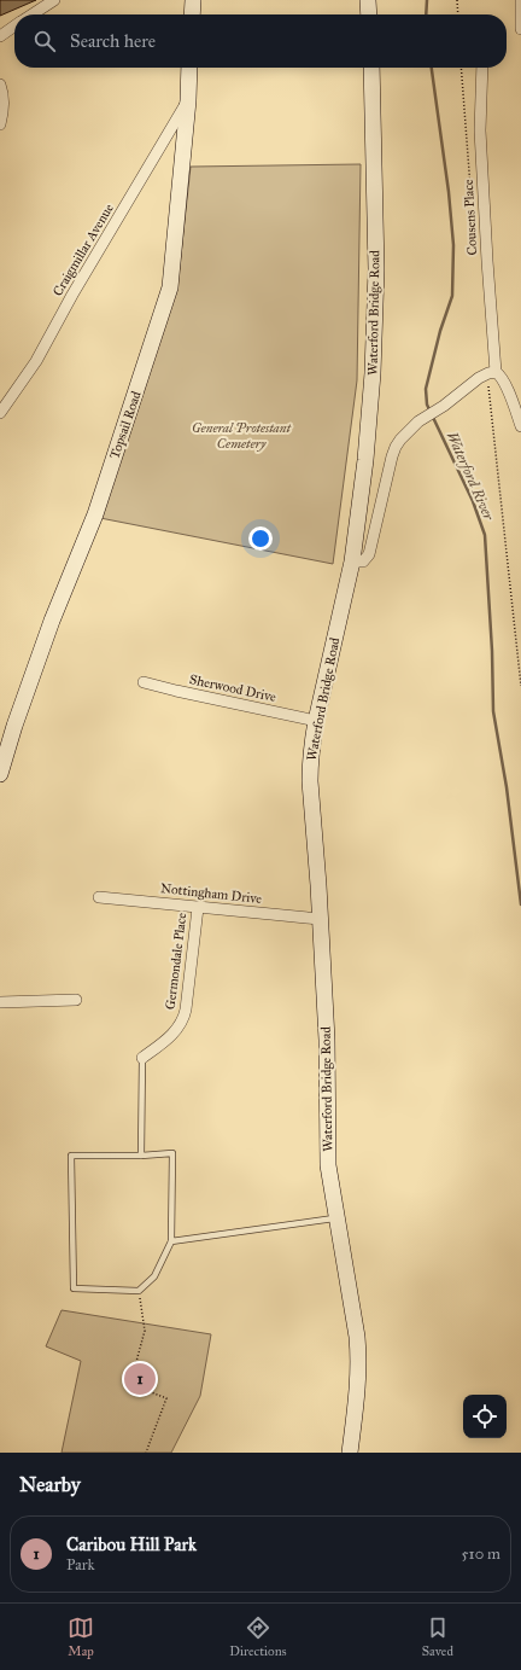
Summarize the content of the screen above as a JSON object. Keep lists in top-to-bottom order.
{
  "streets": {
    "main road": ["Waterford Bridge Road", "Topsail Road"],
    "street": [
      "Cousens Place",
      "Craigmillar Avenue",
      "Sherwood Drive",
      "Nottingham Drive",
      "Germondale Place"
    ]
  },
  "crossings": [
    ["Craigmillar Avenue", "Topsail Road"],
    ["Waterford Bridge Road", "Sherwood Drive"],
    ["Waterford Bridge Road", "Nottingham Drive"],
    ["Nottingham Drive", "Germondale Place"]
  ],
  "water": ["Waterford River"],
  "parks": ["General Protestant Cemetery"],
  "page": {
    "search": "Search here",
    "pins": "1",
    "heading": "Nearby",
    "list": [
      {
        "mark": "1",
        "name": "Caribou Hill Park",
        "note": "Park",
        "value": "510 m"
      }
    ],
    "nav": ["Map", "Directions", "Saved"]
  }
}
